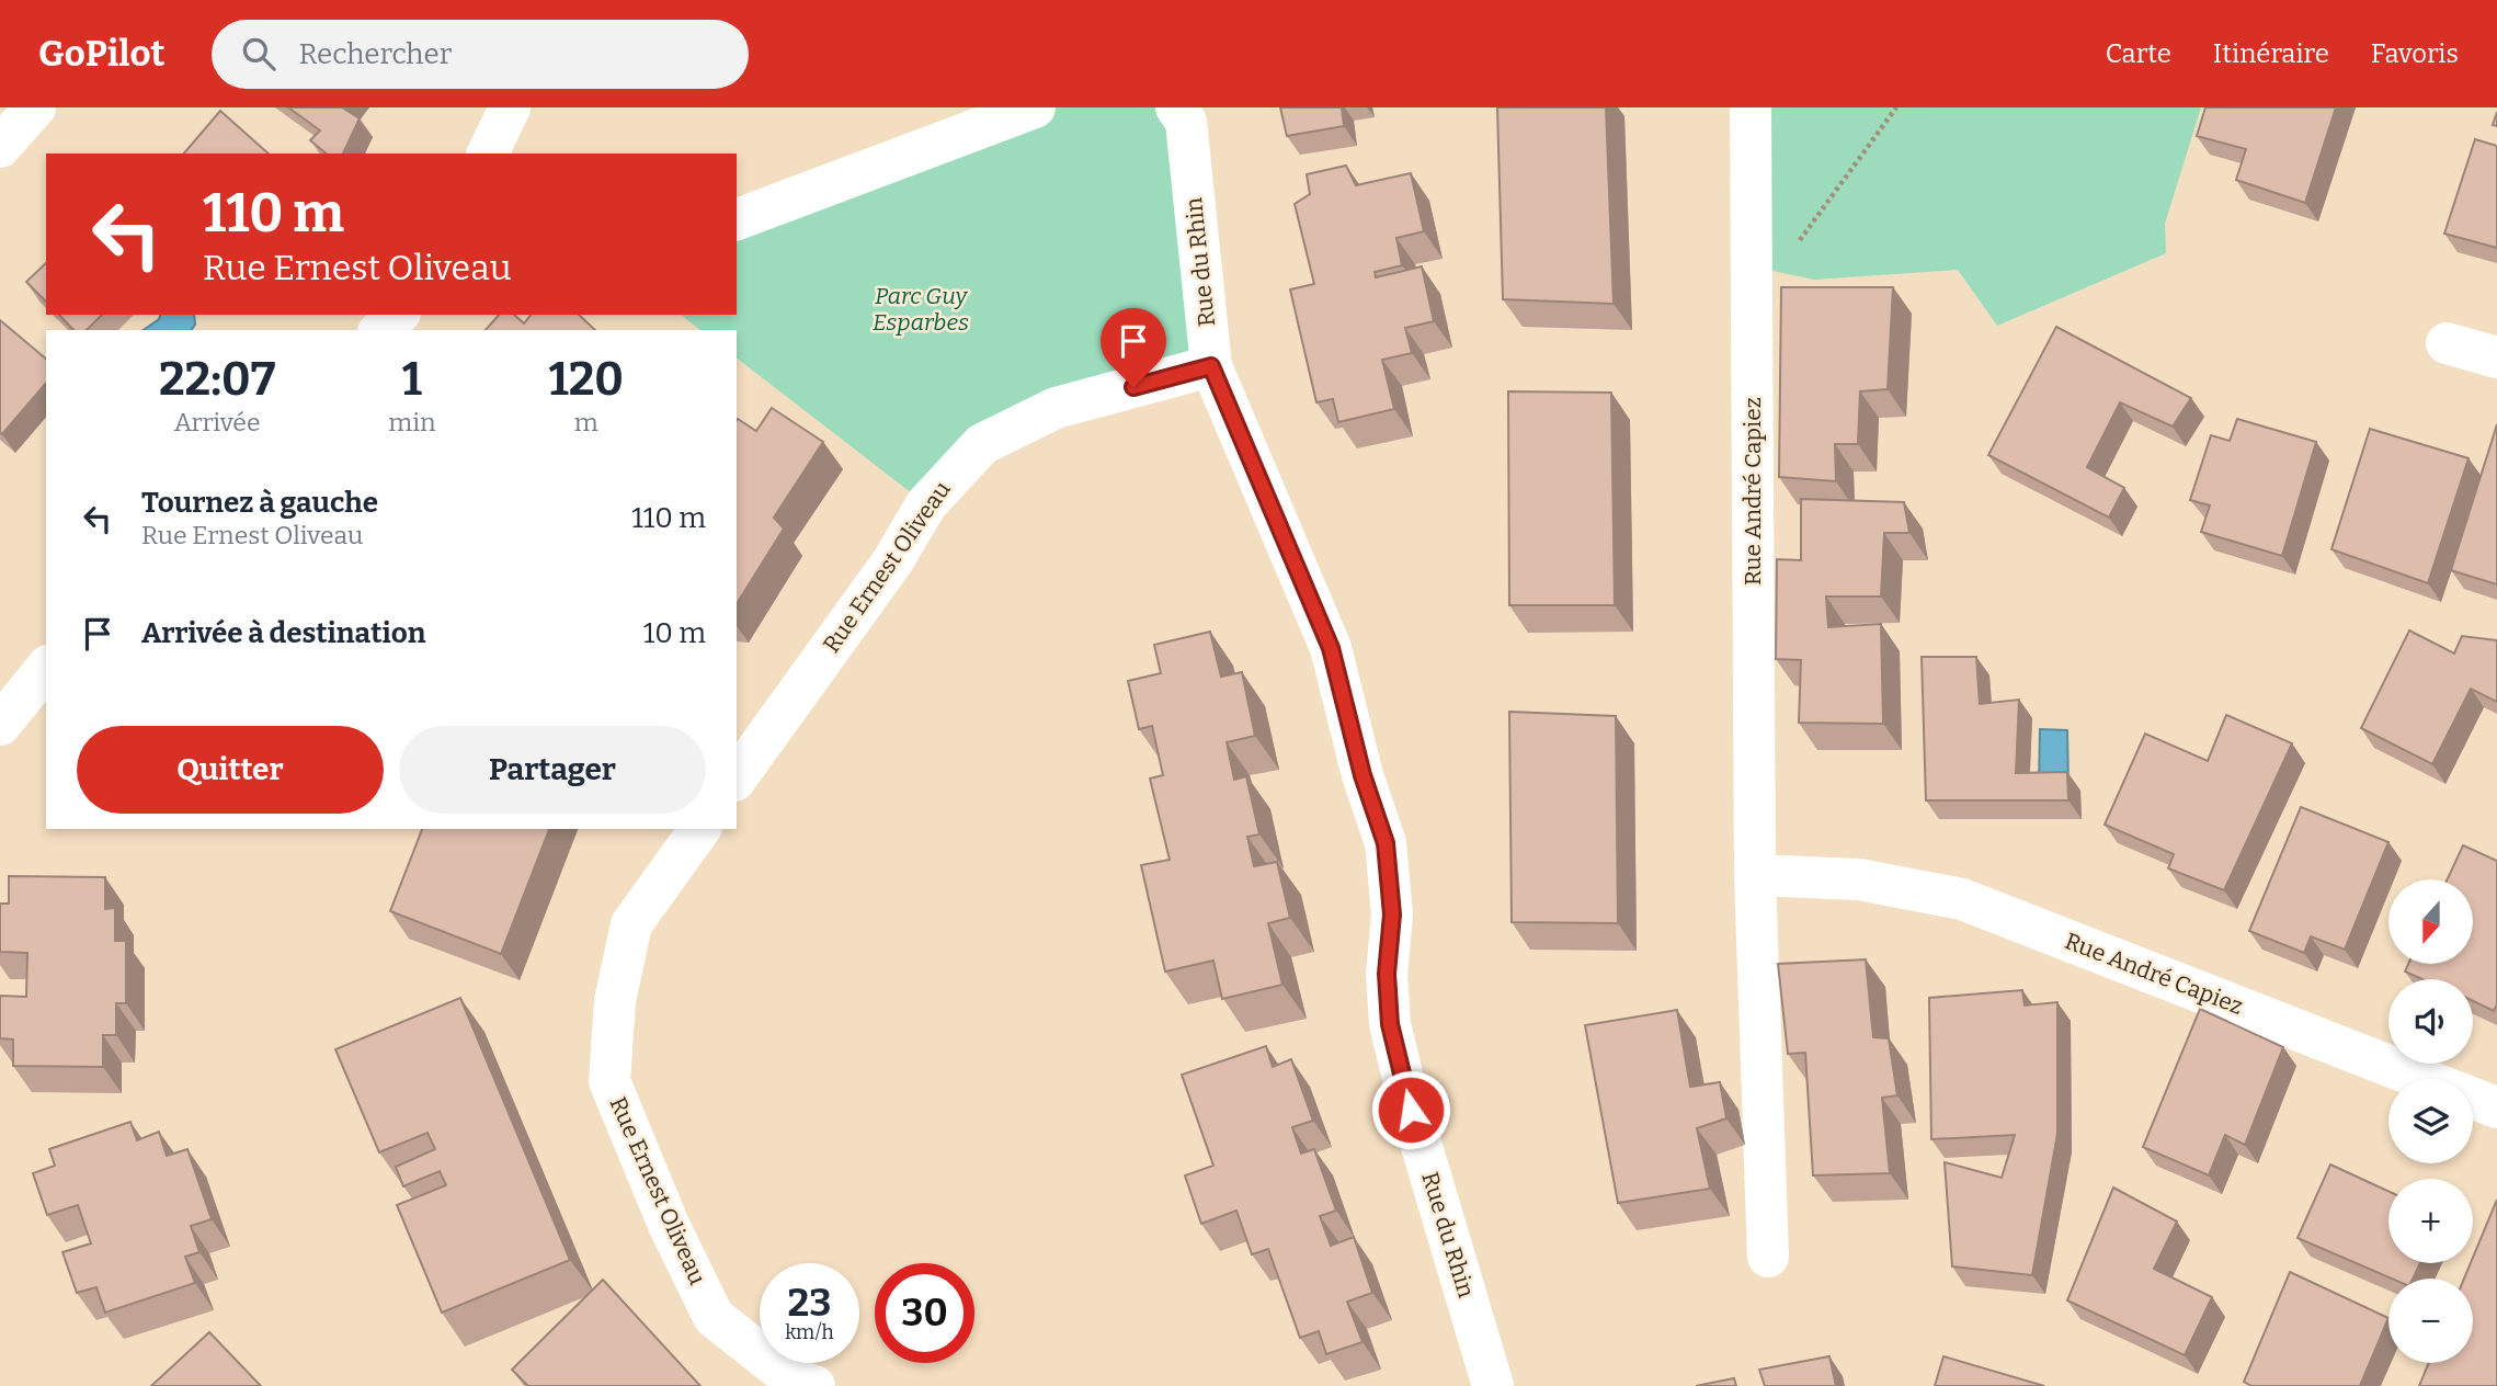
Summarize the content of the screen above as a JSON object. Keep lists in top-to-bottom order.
{
  "streets": {
    "street": ["Rue du Rhin", "Rue André Capiez", "Rue Ernest Oliveau"]
  },
  "crossings": [
    ["Rue du Rhin", "Rue Ernest Oliveau"]
  ],
  "parks": ["Parc Guy Esparbes"],
  "north": "bottom",
  "page": {
    "header": "GoPilot",
    "search": "Rechercher",
    "nav": ["Carte", "Itinéraire", "Favoris"],
    "turn": ["110 m", "Rue Ernest Oliveau"],
    "eta": [
      "22:07",
      "Arrivée",
      "1",
      "min",
      "120",
      "m"
    ],
    "list": [
      {
        "name": "Tournez à gauche",
        "note": "Rue Ernest Oliveau",
        "value": "110 m"
      },
      {
        "name": "Arrivée à destination",
        "value": "10 m"
      }
    ],
    "buttons": ["Quitter", "Partager"],
    "map_buttons": ["+", "−"],
    "speed": "23 km/h",
    "limit": "30"
  }
}
